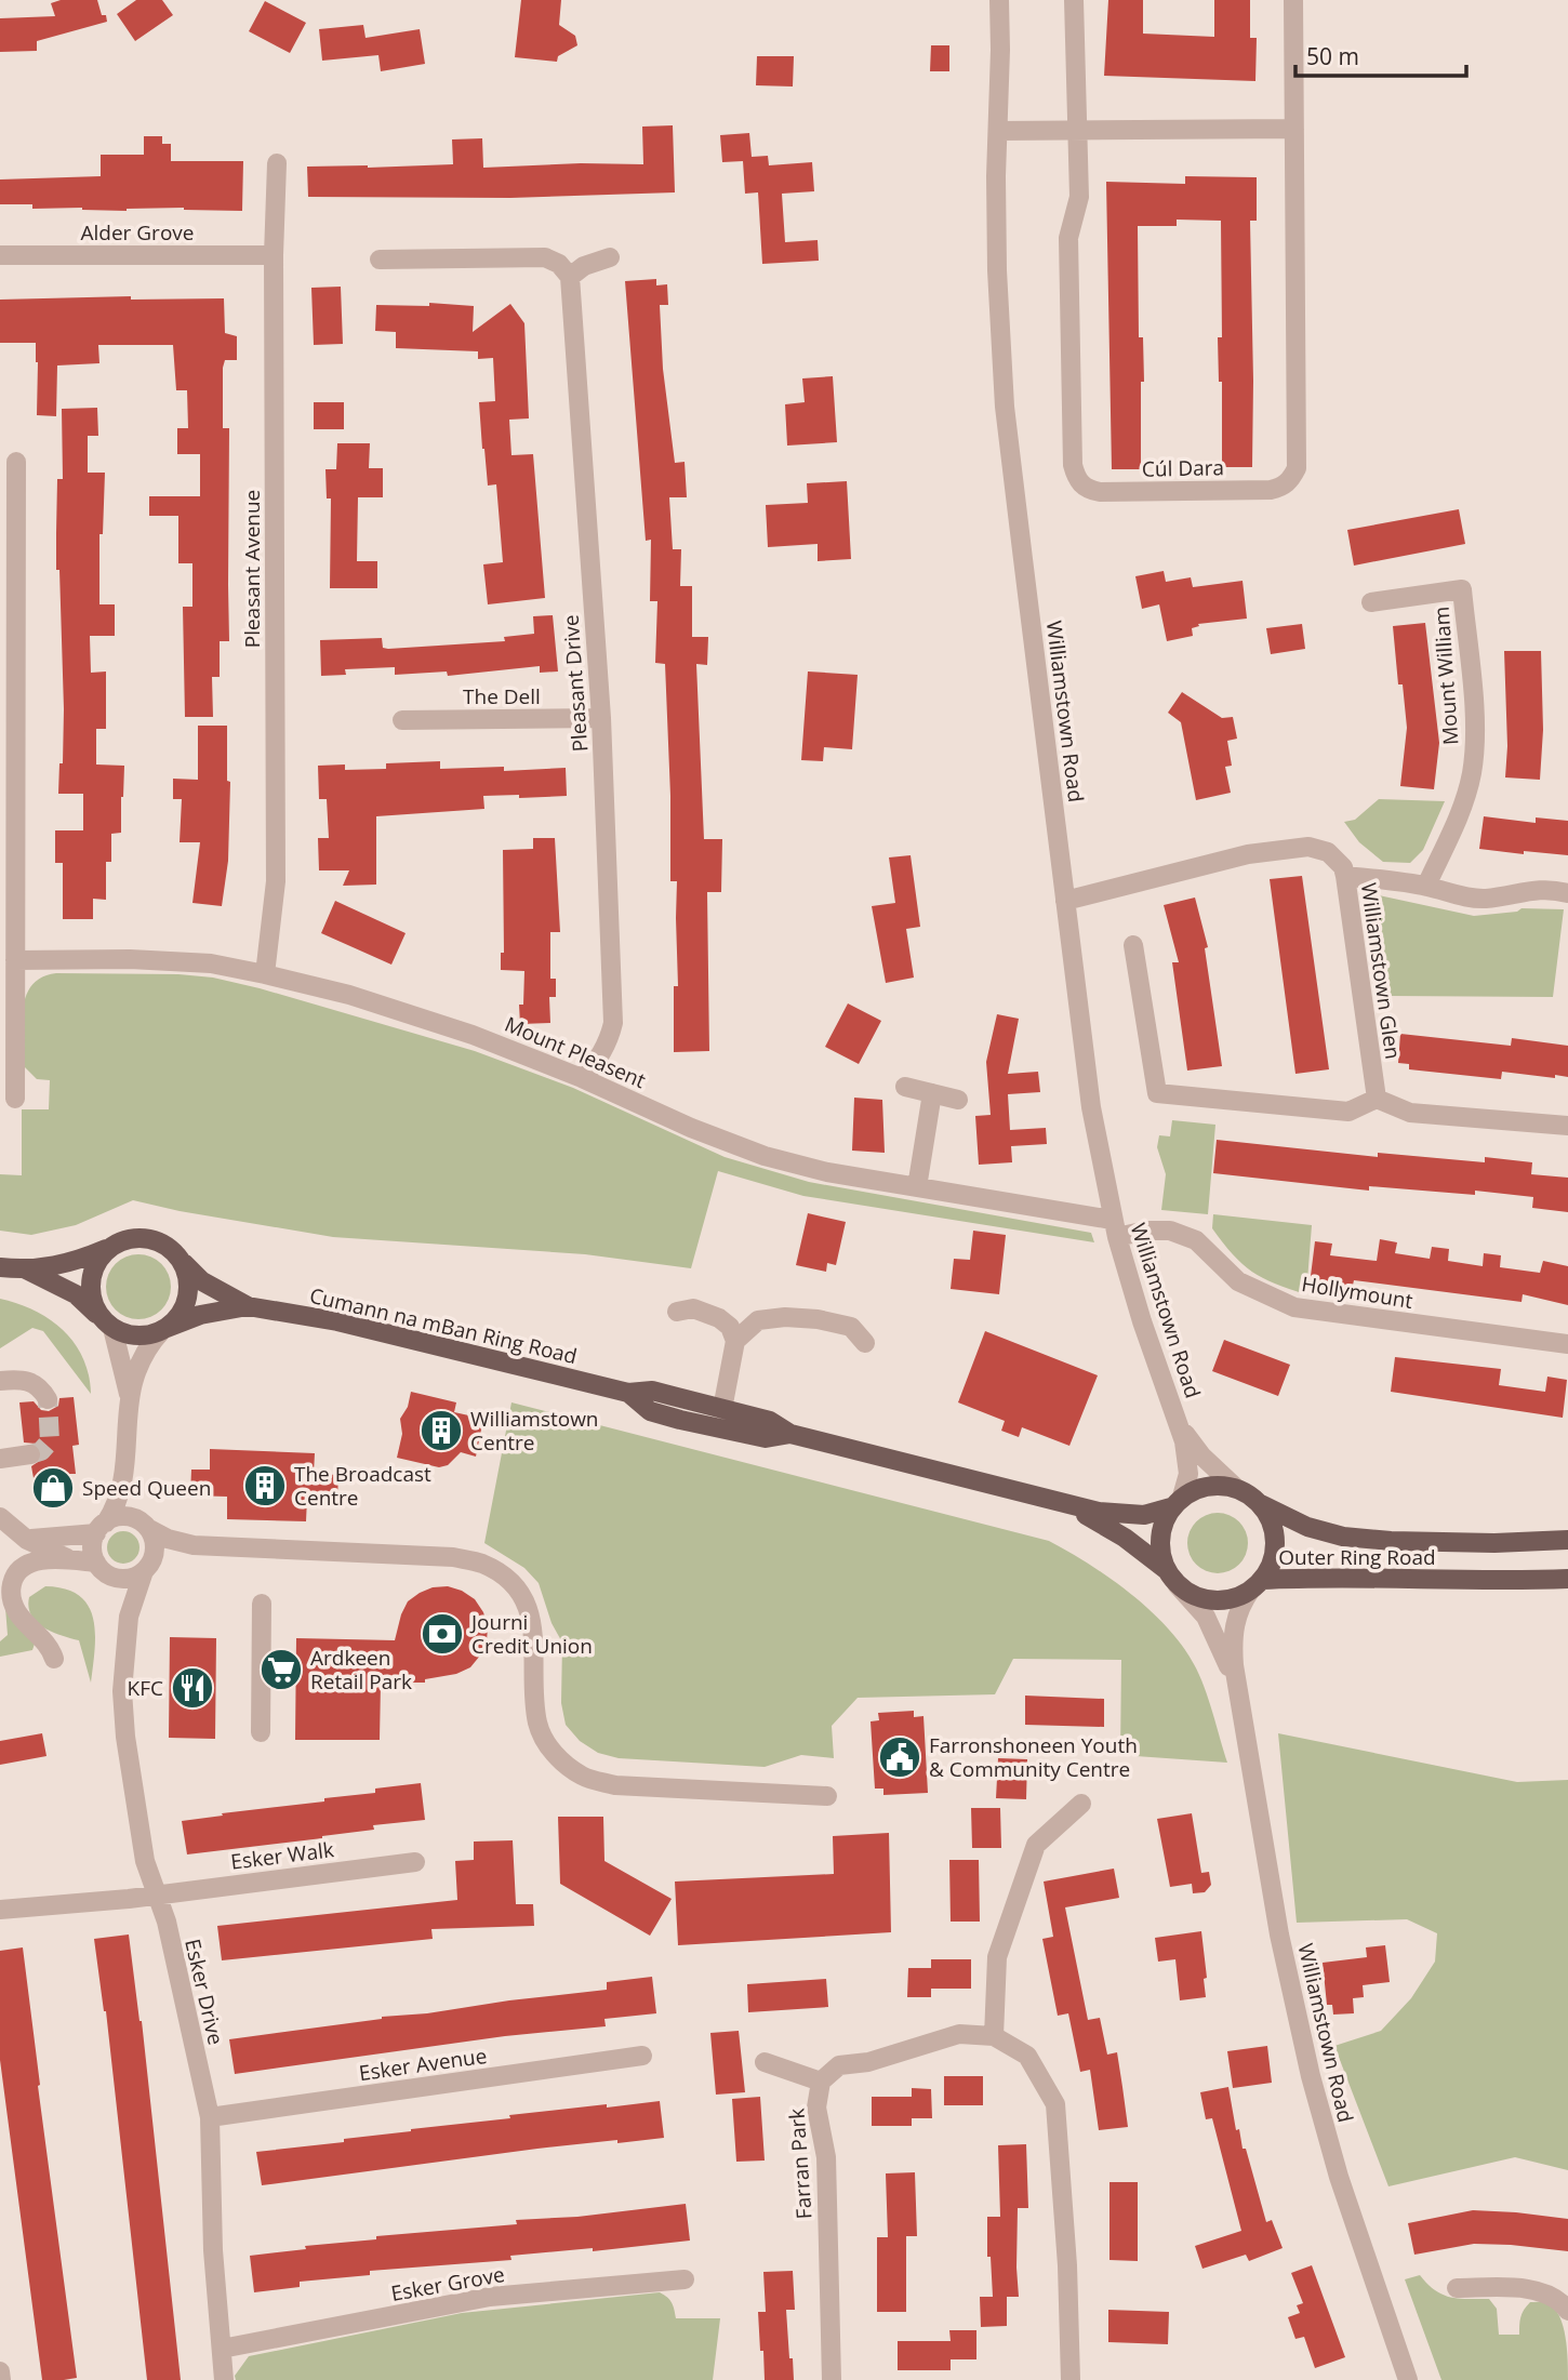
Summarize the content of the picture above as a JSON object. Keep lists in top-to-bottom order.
{
  "streets": {
    "main road": ["Cumann na mBan Ring Road", "Outer Ring Road"],
    "street": [
      "Alder Grove",
      "Cúl Dara",
      "Pleasant Avenue",
      "Mount William",
      "Pleasant Drive",
      "The Dell",
      "Williamstown Road",
      "Williamstown Glen",
      "Mount Pleasent",
      "Hollymount",
      "Esker Walk",
      "Esker Drive",
      "Esker Avenue",
      "Farran Park",
      "Esker Grove"
    ]
  },
  "crossings": [
    ["Alder Grove", "Pleasant Avenue"],
    ["Pleasant Avenue", "Mount Pleasent"],
    ["Pleasant Drive", "The Dell"],
    ["Pleasant Drive", "Mount Pleasent"],
    ["Williamstown Road", "Williamstown Glen"],
    ["Williamstown Road", "Mount Pleasent"],
    ["Williamstown Road", "Hollymount"],
    ["Williamstown Road", "Cumann na mBan Ring Road"],
    ["Williamstown Road", "Outer Ring Road"],
    ["Mount Pleasent", "Hollymount"],
    ["Cumann na mBan Ring Road", "Outer Ring Road"],
    ["Esker Walk", "Esker Drive"],
    ["Esker Drive", "Esker Avenue"],
    ["Esker Drive", "Esker Grove"]
  ],
  "places": {
    "building": ["Williamstown Centre", "The Broadcast Centre"],
    "shop": ["Speed Queen"],
    "bank": ["Journi Credit Union"],
    "supermarket": ["Ardkeen Retail Park"],
    "restaurant": ["KFC"],
    "public building": ["Farronshoneen Youth & Community Centre"]
  },
  "scale_bar": "50 m"
}
